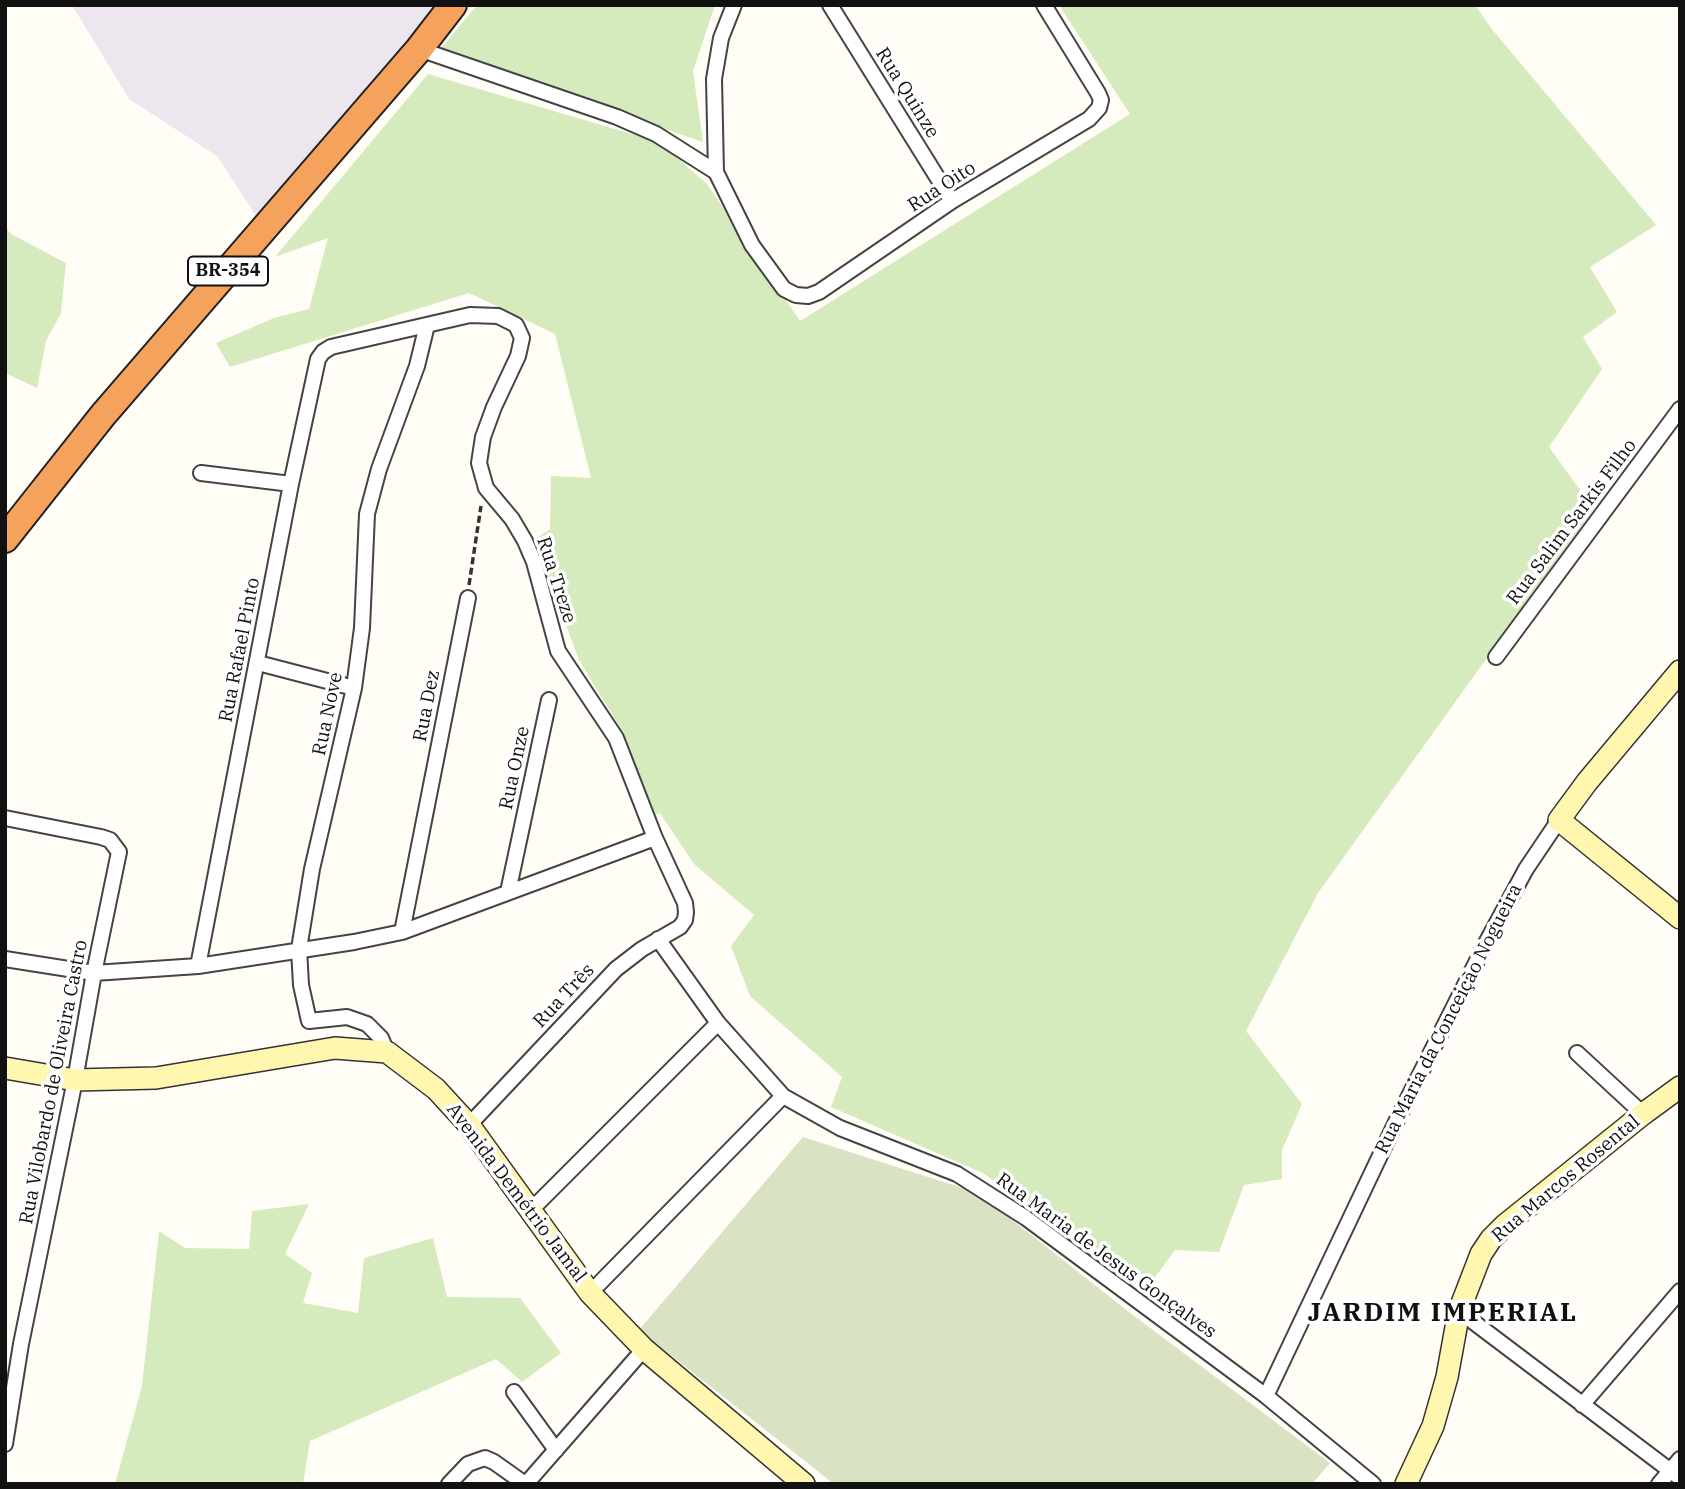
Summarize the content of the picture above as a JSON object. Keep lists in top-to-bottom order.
{
  "streets": {
    "highway": ["BR-354"],
    "street": [
      "Rua Quinze",
      "Rua Oito",
      "Rua Salim Sarkis Filho",
      "Rua Treze",
      "Rua Rafael Pinto",
      "Rua Dez",
      "Rua Nove",
      "Rua Onze",
      "Rua Três",
      "Rua Maria da Conceição Nogueira",
      "Rua Vilobardo de Oliveira Castro",
      "Rua Marcos Rosental",
      "Avenida Demétrio Jamal",
      "Rua Maria de Jesus Gonçalves"
    ]
  },
  "crossings": [
    ["Rua Quinze", "Rua Oito"],
    ["Rua Treze", "Rua Três"],
    ["Rua Rafael Pinto", "Rua Nove"],
    ["Rua Nove", "Avenida Demétrio Jamal"],
    ["Rua Três", "Avenida Demétrio Jamal"],
    ["Rua Três", "Rua Maria de Jesus Gonçalves"],
    ["Rua Maria da Conceição Nogueira", "Rua Maria de Jesus Gonçalves"]
  ],
  "districts": ["JARDIM IMPERIAL"]
}
